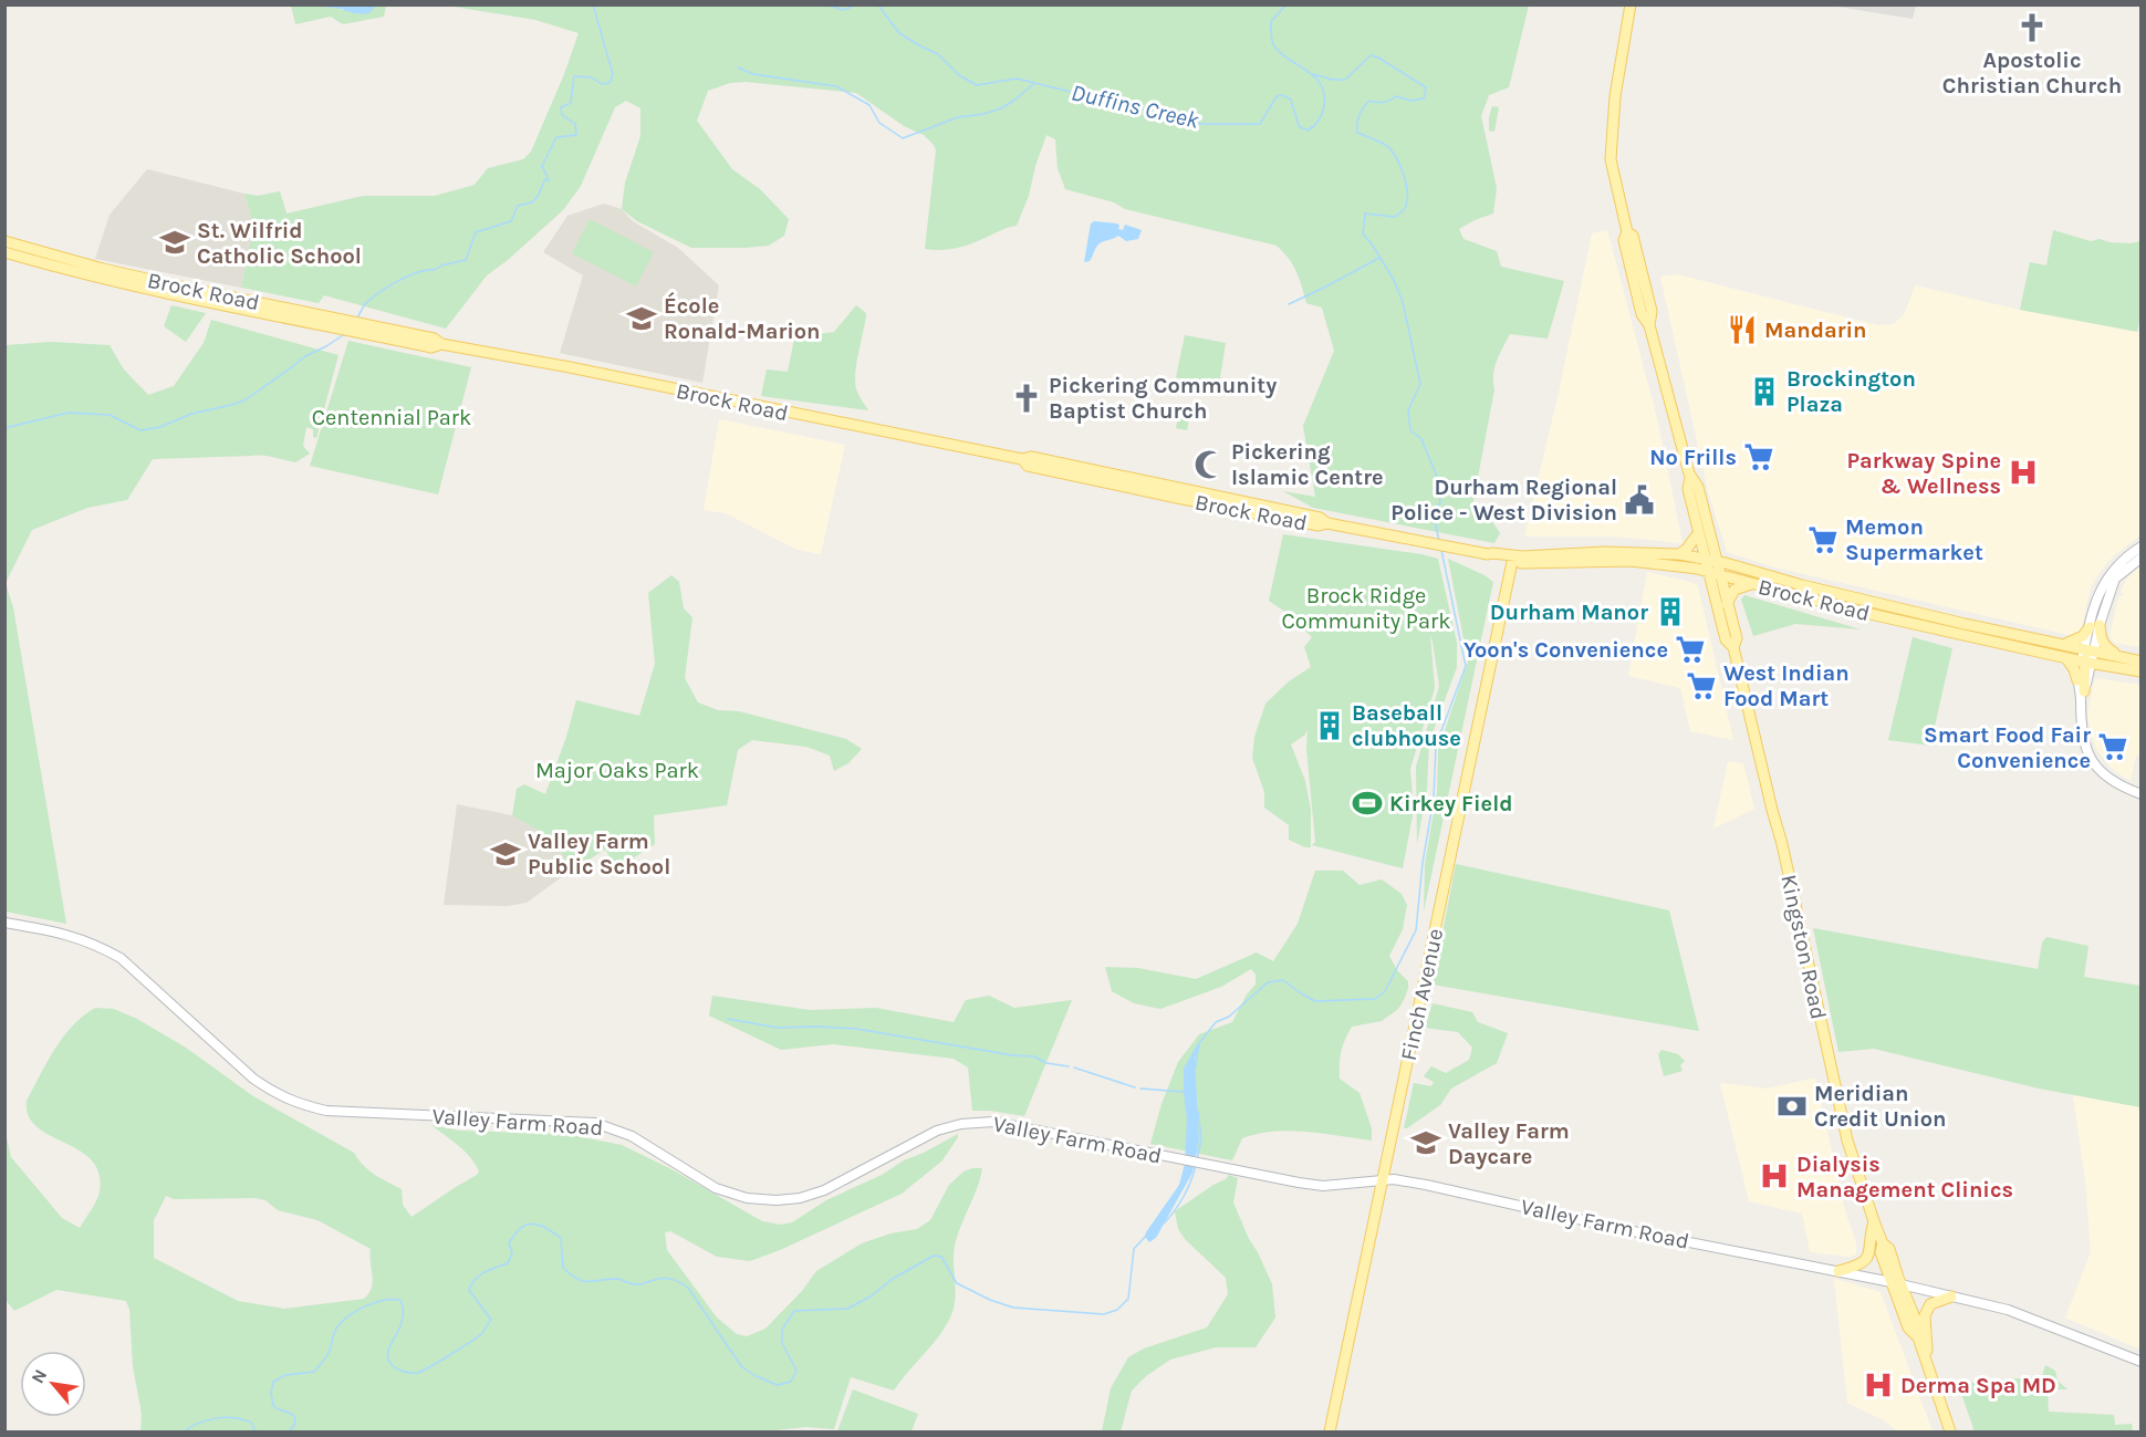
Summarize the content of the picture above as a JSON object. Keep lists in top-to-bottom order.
{
  "streets": {
    "main road": ["Brock Road", "Kingston Road", "Finch Avenue"],
    "street": ["Valley Farm Road"]
  },
  "crossings": [
    ["Brock Road", "Kingston Road"],
    ["Brock Road", "Finch Avenue"],
    ["Kingston Road", "Valley Farm Road"],
    ["Finch Avenue", "Valley Farm Road"]
  ],
  "water": ["Duffins Creek"],
  "parks": ["Centennial Park", "Brock Ridge Community Park", "Major Oaks Park"],
  "places": {
    "church": ["Apostolic Christian Church", "Pickering Community Baptist Church"],
    "school or university": [
      "St. Wilfrid Catholic School",
      "École Ronald-Marion",
      "Valley Farm Public School",
      "Valley Farm Daycare"
    ],
    "restaurant": ["Mandarin"],
    "building": ["Brockington Plaza", "Durham Manor", "Baseball clubhouse"],
    "supermarket": [
      "No Frills",
      "Memon Supermarket",
      "Yoon's Convenience",
      "West Indian Food Mart",
      "Smart Food Fair Convenience"
    ],
    "mosque": ["Pickering Islamic Centre"],
    "hospital": ["Parkway Spine & Wellness", "Dialysis Management Clinics", "Derma Spa MD"],
    "public building": ["Durham Regional Police - West Division"],
    "sports": ["Kirkey Field"],
    "bank": ["Meridian Credit Union"]
  },
  "north": "top left"
}
